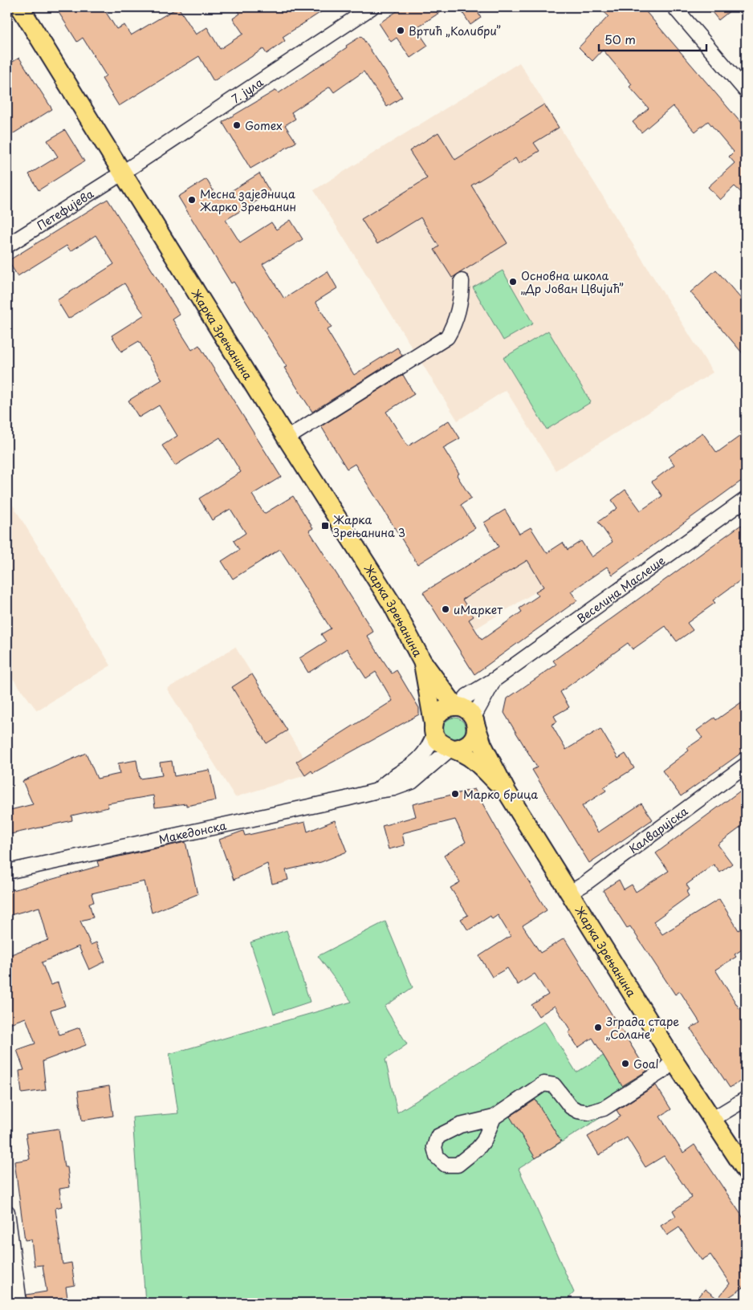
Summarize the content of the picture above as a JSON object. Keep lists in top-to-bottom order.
{
  "streets": {
    "main road": ["Жарка Зрењанина"],
    "street": [
      "7. јула",
      "Петефијева",
      "Веселина Маслеше",
      "Калваријска",
      "Македонска"
    ]
  },
  "crossings": [
    ["7. јула", "Петефијева"],
    ["7. јула", "Жарка Зрењанина"],
    ["Петефијева", "Жарка Зрењанина"],
    ["Жарка Зрењанина", "Веселина Маслеше"],
    ["Жарка Зрењанина", "Калваријска"],
    ["Жарка Зрењанина", "Македонска"],
    ["Веселина Маслеше", "Македонска"]
  ],
  "places": {
    "other": [
      "Вртић „Колибри”",
      "Gomex",
      "Месна заједница Жарко Зрењанин",
      "Основна школа „Др Јован Цвијић”",
      "иМаркет",
      "Марко брица",
      "Зграда старе „Солане”",
      "Goal"
    ],
    "transit": ["Жарка Зрењанина 3"]
  },
  "scale_bar": "50 m"
}
